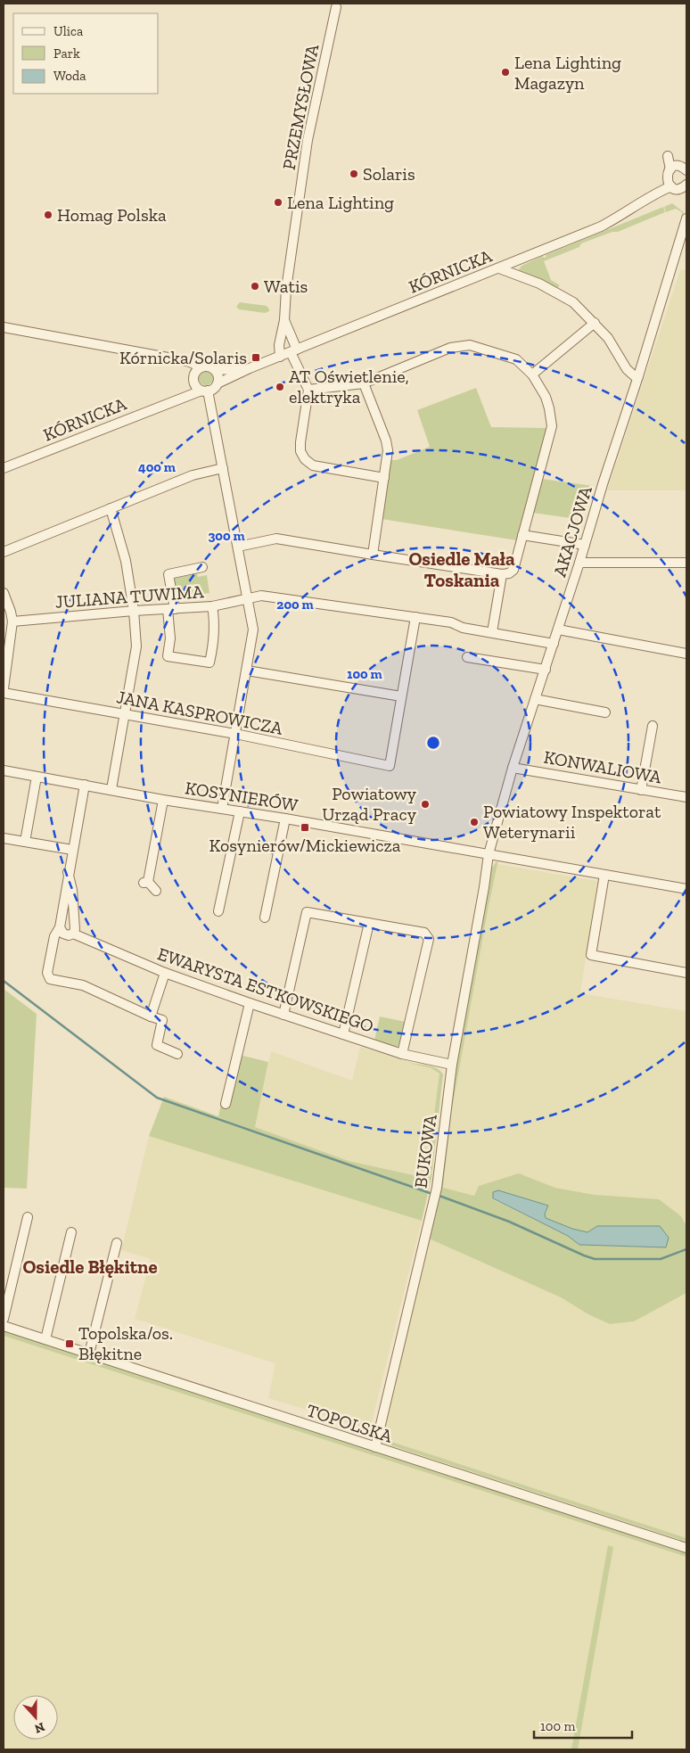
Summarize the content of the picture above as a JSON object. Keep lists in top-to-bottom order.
{
  "streets": {
    "street": [
      "PRZEMYSŁOWA",
      "KÓRNICKA",
      "AKACJOWA",
      "JULIANA TUWIMA",
      "JANA KASPROWICZA",
      "KONWALIOWA",
      "KOSYNIERÓW",
      "EWARYSTA ESTKOWSKIEGO",
      "BUKOWA",
      "TOPOLSKA"
    ]
  },
  "crossings": [
    ["PRZEMYSŁOWA", "KÓRNICKA"],
    ["AKACJOWA", "JULIANA TUWIMA"],
    ["AKACJOWA", "KONWALIOWA"],
    ["AKACJOWA", "KOSYNIERÓW"],
    ["AKACJOWA", "BUKOWA"],
    ["KOSYNIERÓW", "BUKOWA"],
    ["EWARYSTA ESTKOWSKIEGO", "BUKOWA"],
    ["BUKOWA", "TOPOLSKA"]
  ],
  "districts": ["Osiedle Mała Toskania", "Osiedle Błękitne"],
  "places": {
    "other": [
      "Lena Lighting Magazyn",
      "Solaris",
      "Lena Lighting",
      "Homag Polska",
      "Watis",
      "AT Oświetlenie, elektryka",
      "Powiatowy Urząd Pracy",
      "Powiatowy Inspektorat Weterynarii"
    ],
    "transit": ["Kórnicka/Solaris", "Kosynierów/Mickiewicza", "Topolska/os. Błękitne"]
  },
  "legend": ["Ulica", "Park", "Woda"],
  "scale_bar": "100 m",
  "north": "bottom",
  "rings": [
    "400 m",
    "300 m",
    "200 m",
    "100 m"
  ]
}
